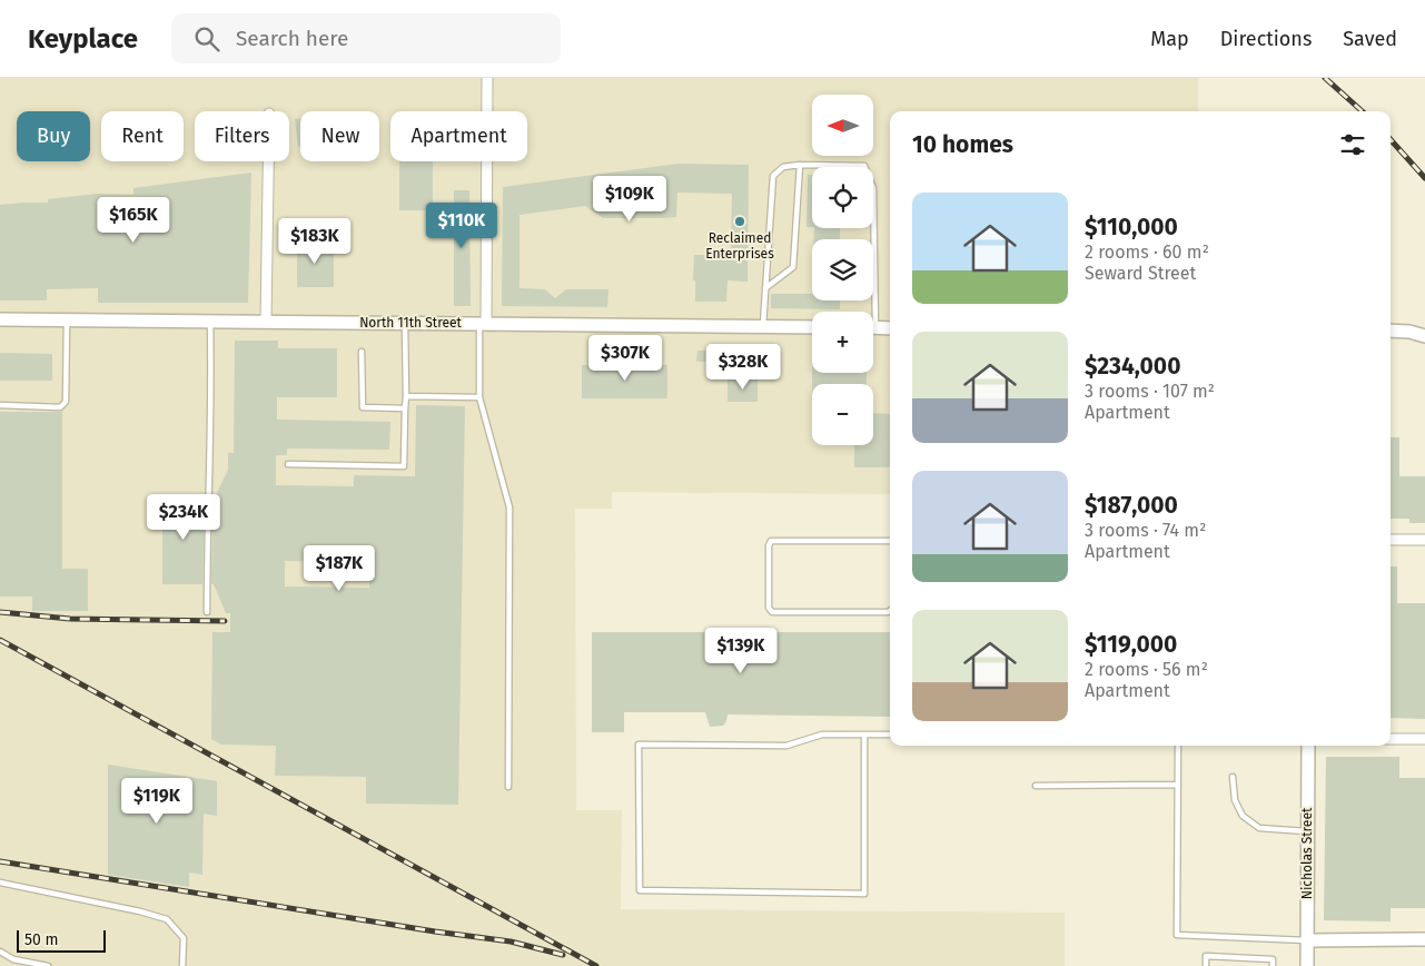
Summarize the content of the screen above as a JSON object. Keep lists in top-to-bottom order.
{
  "streets": {
    "street": ["North 11th Street", "Nicholas Street"]
  },
  "places": ["Reclaimed Enterprises"],
  "scale_bar": "50 m",
  "north": "left",
  "page": {
    "header": "Keyplace",
    "search": "Search here",
    "nav": ["Map", "Directions", "Saved"],
    "map_buttons": ["+", "−"],
    "chip": [
      "Buy",
      "Rent",
      "Filters",
      "New",
      "Apartment"
    ],
    "heading": "10 homes",
    "price": [
      "$109K",
      "$165K",
      "$110K",
      "$183K",
      "$307K",
      "$328K",
      "$234K",
      "$187K",
      "$139K",
      "$119K"
    ],
    "list": [
      {
        "name": "$110,000",
        "note": "2 rooms · 60 m² · Seward Street"
      },
      {
        "name": "$234,000",
        "note": "3 rooms · 107 m² · Apartment"
      },
      {
        "name": "$187,000",
        "note": "3 rooms · 74 m² · Apartment"
      },
      {
        "name": "$119,000",
        "note": "2 rooms · 56 m² · Apartment"
      }
    ],
    "scale": "50 m"
  }
}
